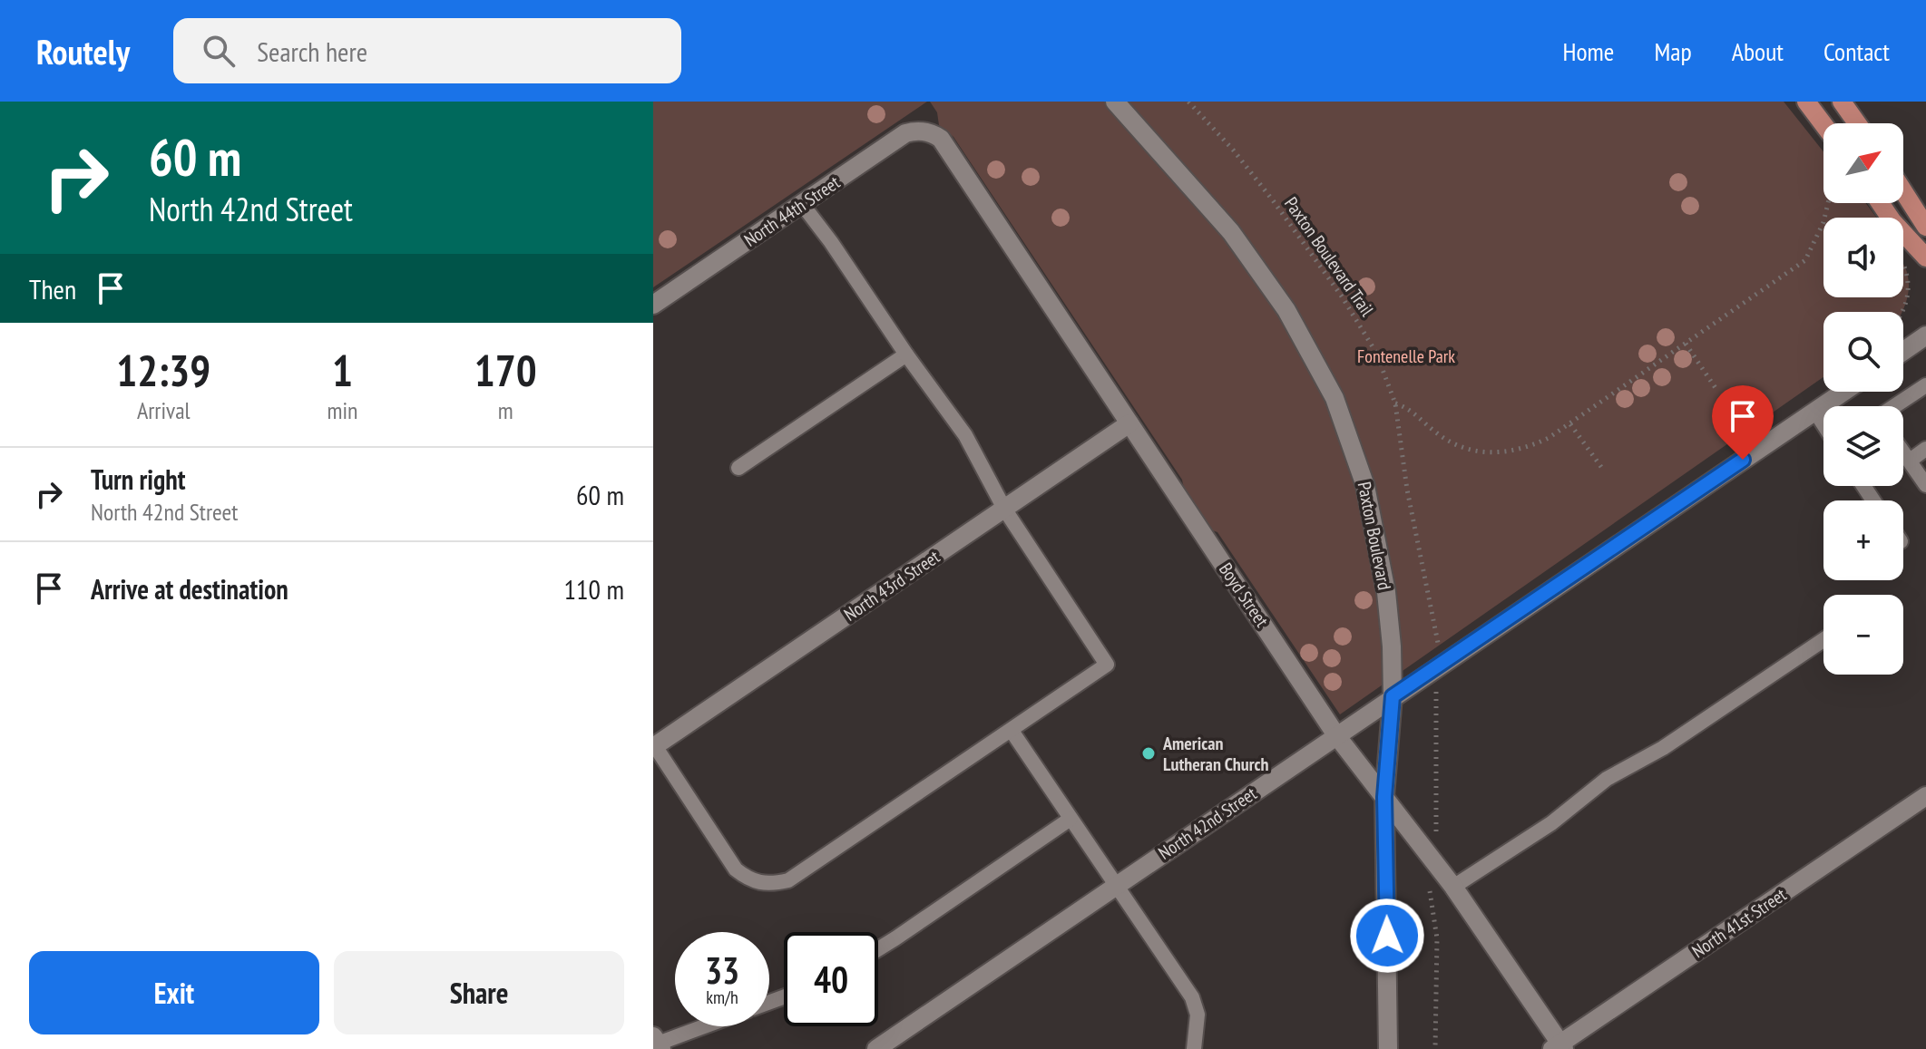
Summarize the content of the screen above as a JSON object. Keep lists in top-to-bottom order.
{
  "streets": {
    "street": [
      "North 44th Street",
      "Paxton Boulevard",
      "North 43rd Street",
      "Boyd Street",
      "North 42nd Street",
      "North 41st Street"
    ],
    "path": ["Paxton Boulevard Trail"]
  },
  "crossings": [
    ["North 44th Street", "Boyd Street"],
    ["Paxton Boulevard Trail", "North 42nd Street"],
    ["Paxton Boulevard", "Boyd Street"],
    ["Paxton Boulevard", "North 42nd Street"],
    ["North 43rd Street", "Boyd Street"],
    ["Boyd Street", "North 42nd Street"],
    ["Boyd Street", "North 41st Street"]
  ],
  "parks": ["Fontenelle Park"],
  "places": ["American Lutheran Church"],
  "north": "top right",
  "page": {
    "header": "Routely",
    "search": "Search here",
    "nav": [
      "Home",
      "Map",
      "About",
      "Contact"
    ],
    "turn": ["60 m", "North 42nd Street"],
    "map_buttons": ["+", "−"],
    "then": "Then",
    "eta": [
      "12:39",
      "Arrival",
      "1",
      "min",
      "170",
      "m"
    ],
    "list": [
      {
        "name": "Turn right",
        "note": "North 42nd Street",
        "value": "60 m"
      },
      {
        "name": "Arrive at destination",
        "value": "110 m"
      }
    ],
    "speed": "33 km/h",
    "limit": "40",
    "buttons": ["Exit", "Share"]
  }
}
